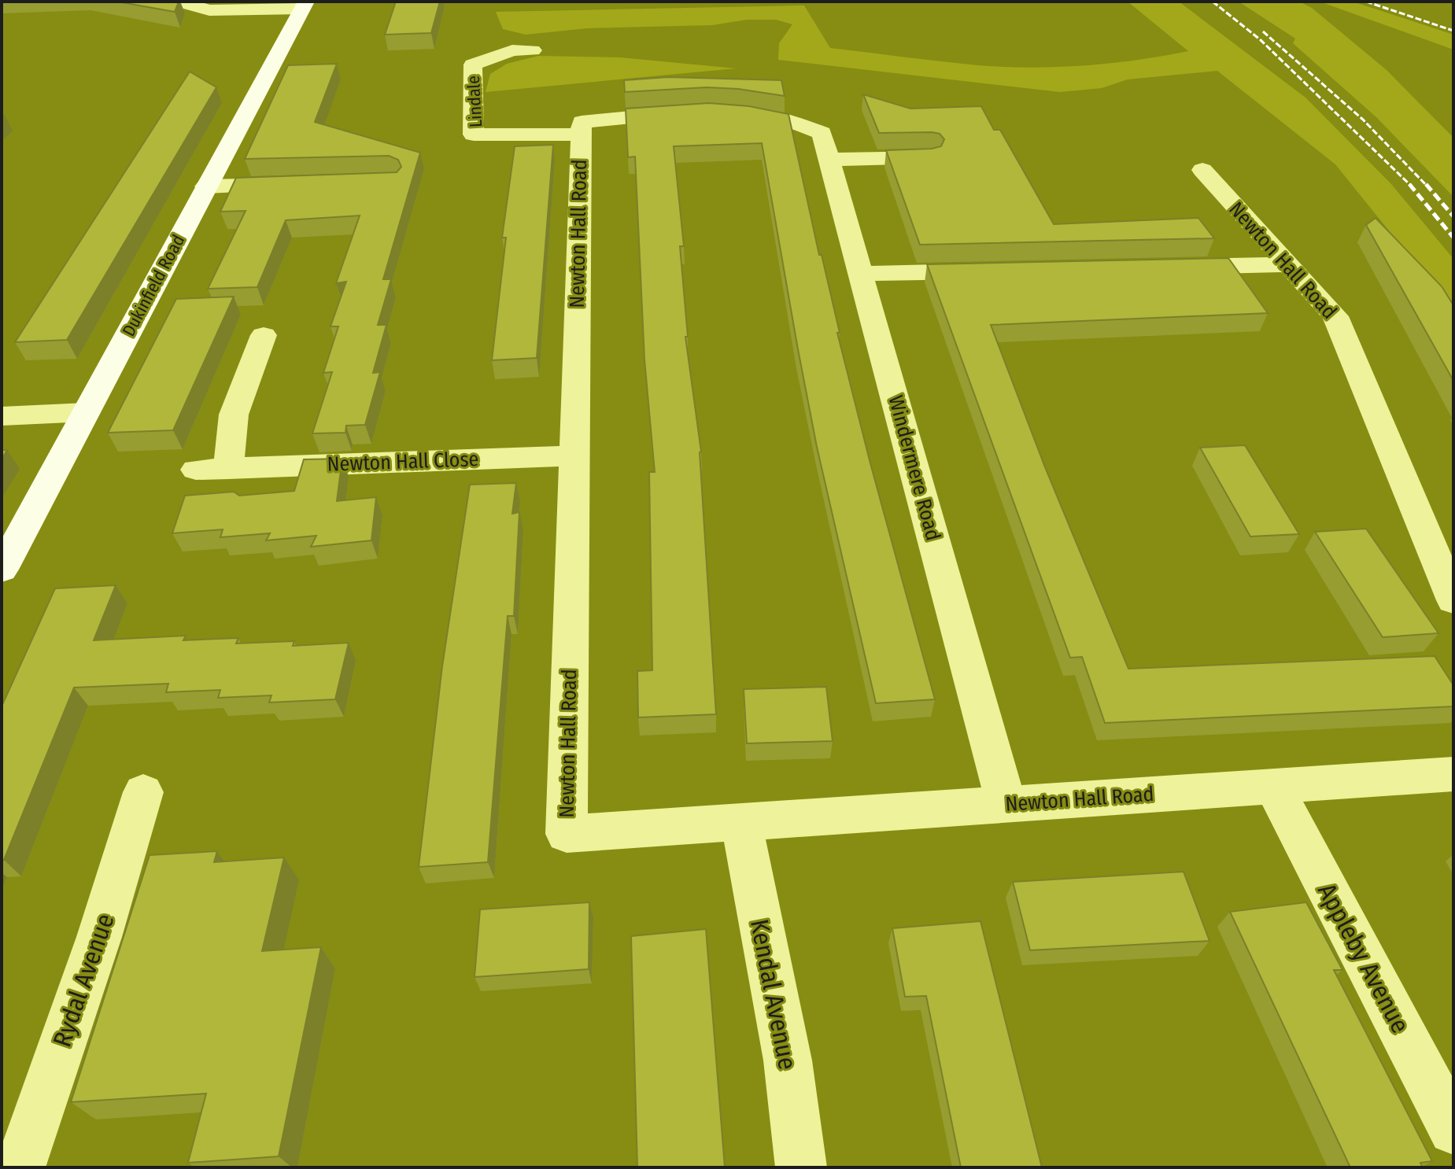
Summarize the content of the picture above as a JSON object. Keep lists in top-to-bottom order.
{
  "streets": {
    "main road": ["Dukinfield Road"],
    "street": [
      "Lindale",
      "Newton Hall Road",
      "Newton Hall Close",
      "Windermere Road",
      "Appleby Avenue",
      "Rydal Avenue",
      "Kendal Avenue"
    ]
  },
  "crossings": [
    ["Lindale", "Newton Hall Road"],
    ["Newton Hall Road", "Newton Hall Close"],
    ["Newton Hall Road", "Windermere Road"],
    ["Newton Hall Road", "Appleby Avenue"],
    ["Newton Hall Road", "Kendal Avenue"]
  ]
}
